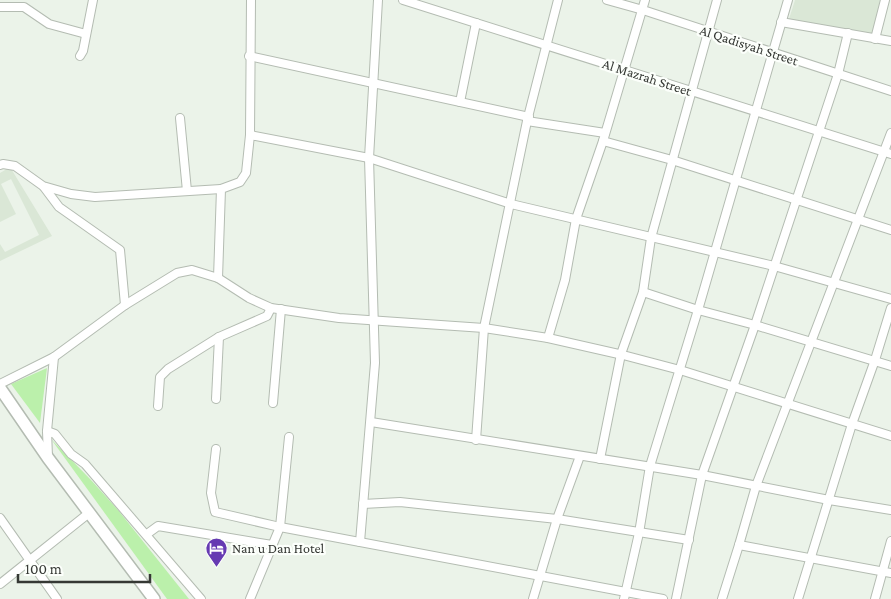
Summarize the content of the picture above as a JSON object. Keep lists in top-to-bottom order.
{
  "streets": {
    "street": ["Al Qadisyah Street", "Al Mazrah Street"]
  },
  "places": {
    "hotel": ["Nan u Dan Hotel"]
  },
  "scale_bar": "100 m"
}
